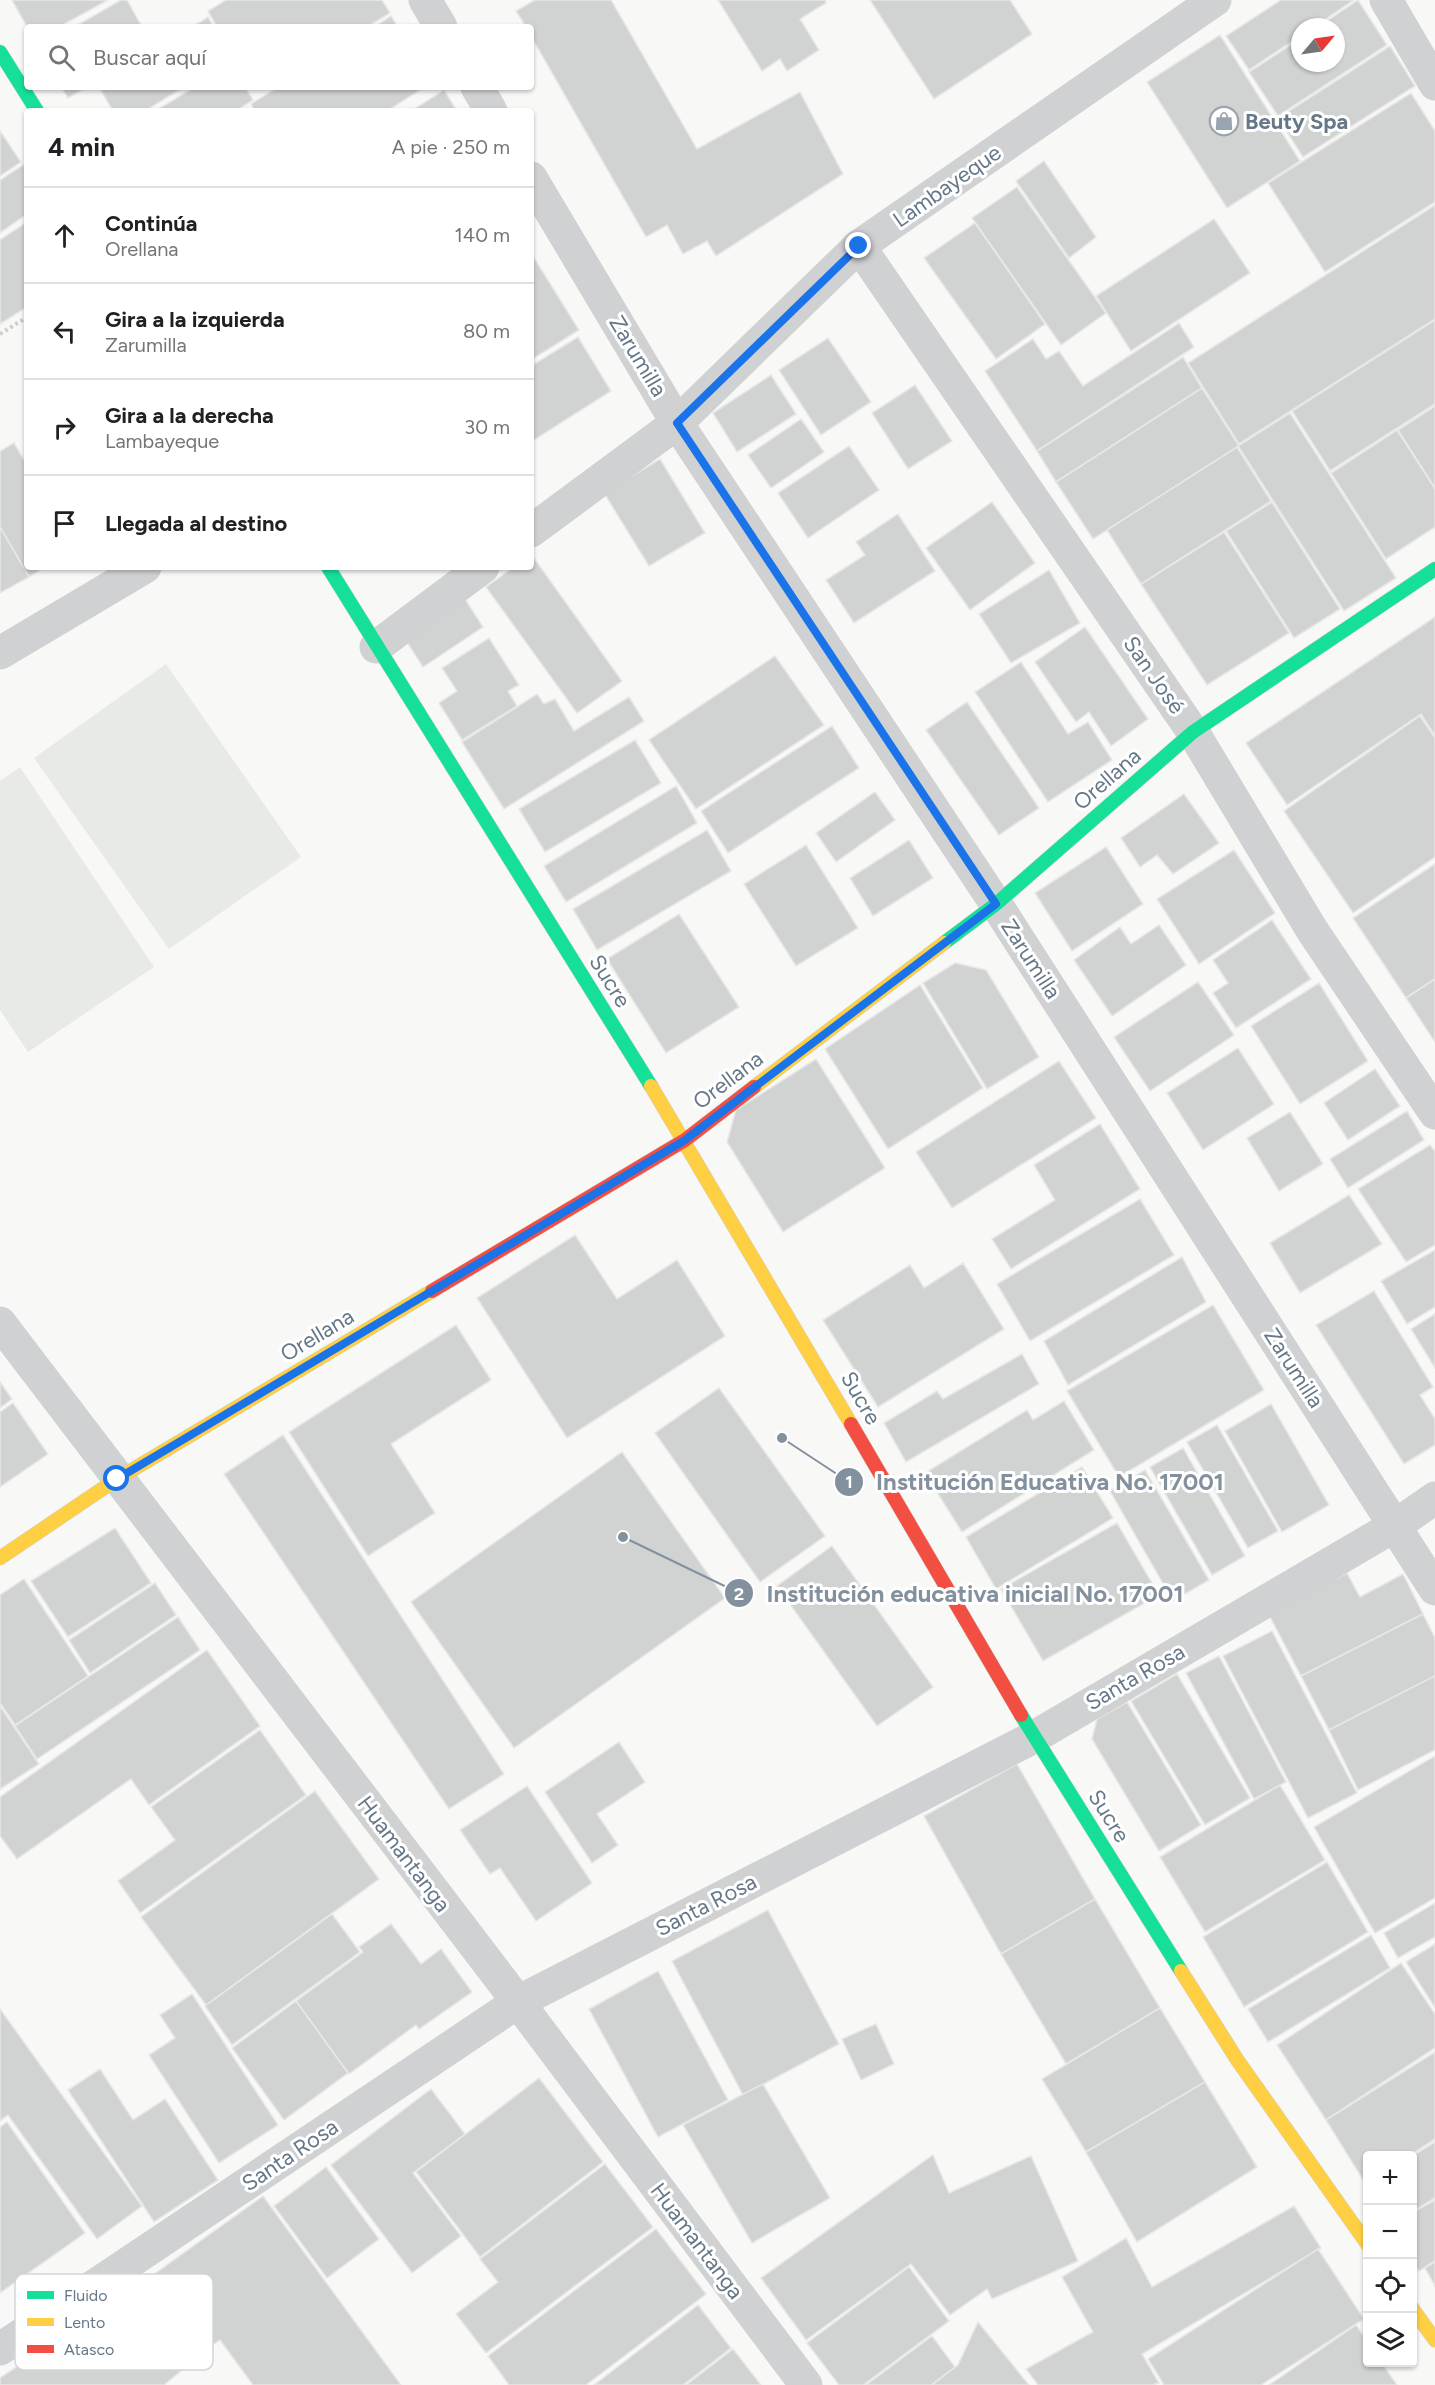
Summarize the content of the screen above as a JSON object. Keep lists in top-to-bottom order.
{
  "streets": {
    "street": [
      "Lambayeque",
      "Zarumilla",
      "San José",
      "Orellana",
      "Sucre",
      "Santa Rosa",
      "Huamantanga"
    ]
  },
  "crossings": [
    ["Lambayeque", "Zarumilla"],
    ["Lambayeque", "San José"],
    ["Zarumilla", "Orellana"],
    ["Zarumilla", "Santa Rosa"],
    ["San José", "Orellana"],
    ["Orellana", "Sucre"],
    ["Orellana", "Huamantanga"],
    ["Sucre", "Santa Rosa"],
    ["Santa Rosa", "Huamantanga"]
  ],
  "places": {
    "shop": ["Beuty Spa"],
    "other": ["Institución Educativa No. 17001", "Institución educativa inicial No. 17001"]
  },
  "legend": ["Fluido", "Lento", "Atasco"],
  "north": "top right",
  "page": {
    "search": "Buscar aquí",
    "heading": ["4 min", "A pie · 250 m"],
    "list": [
      ["Continúa", "Orellana", "140 m"],
      ["Gira a la izquierda", "Zarumilla", "80 m"],
      ["Gira a la derecha", "Lambayeque", "30 m"],
      "Llegada al destino"
    ],
    "map_buttons": ["+", "−"]
  }
}
